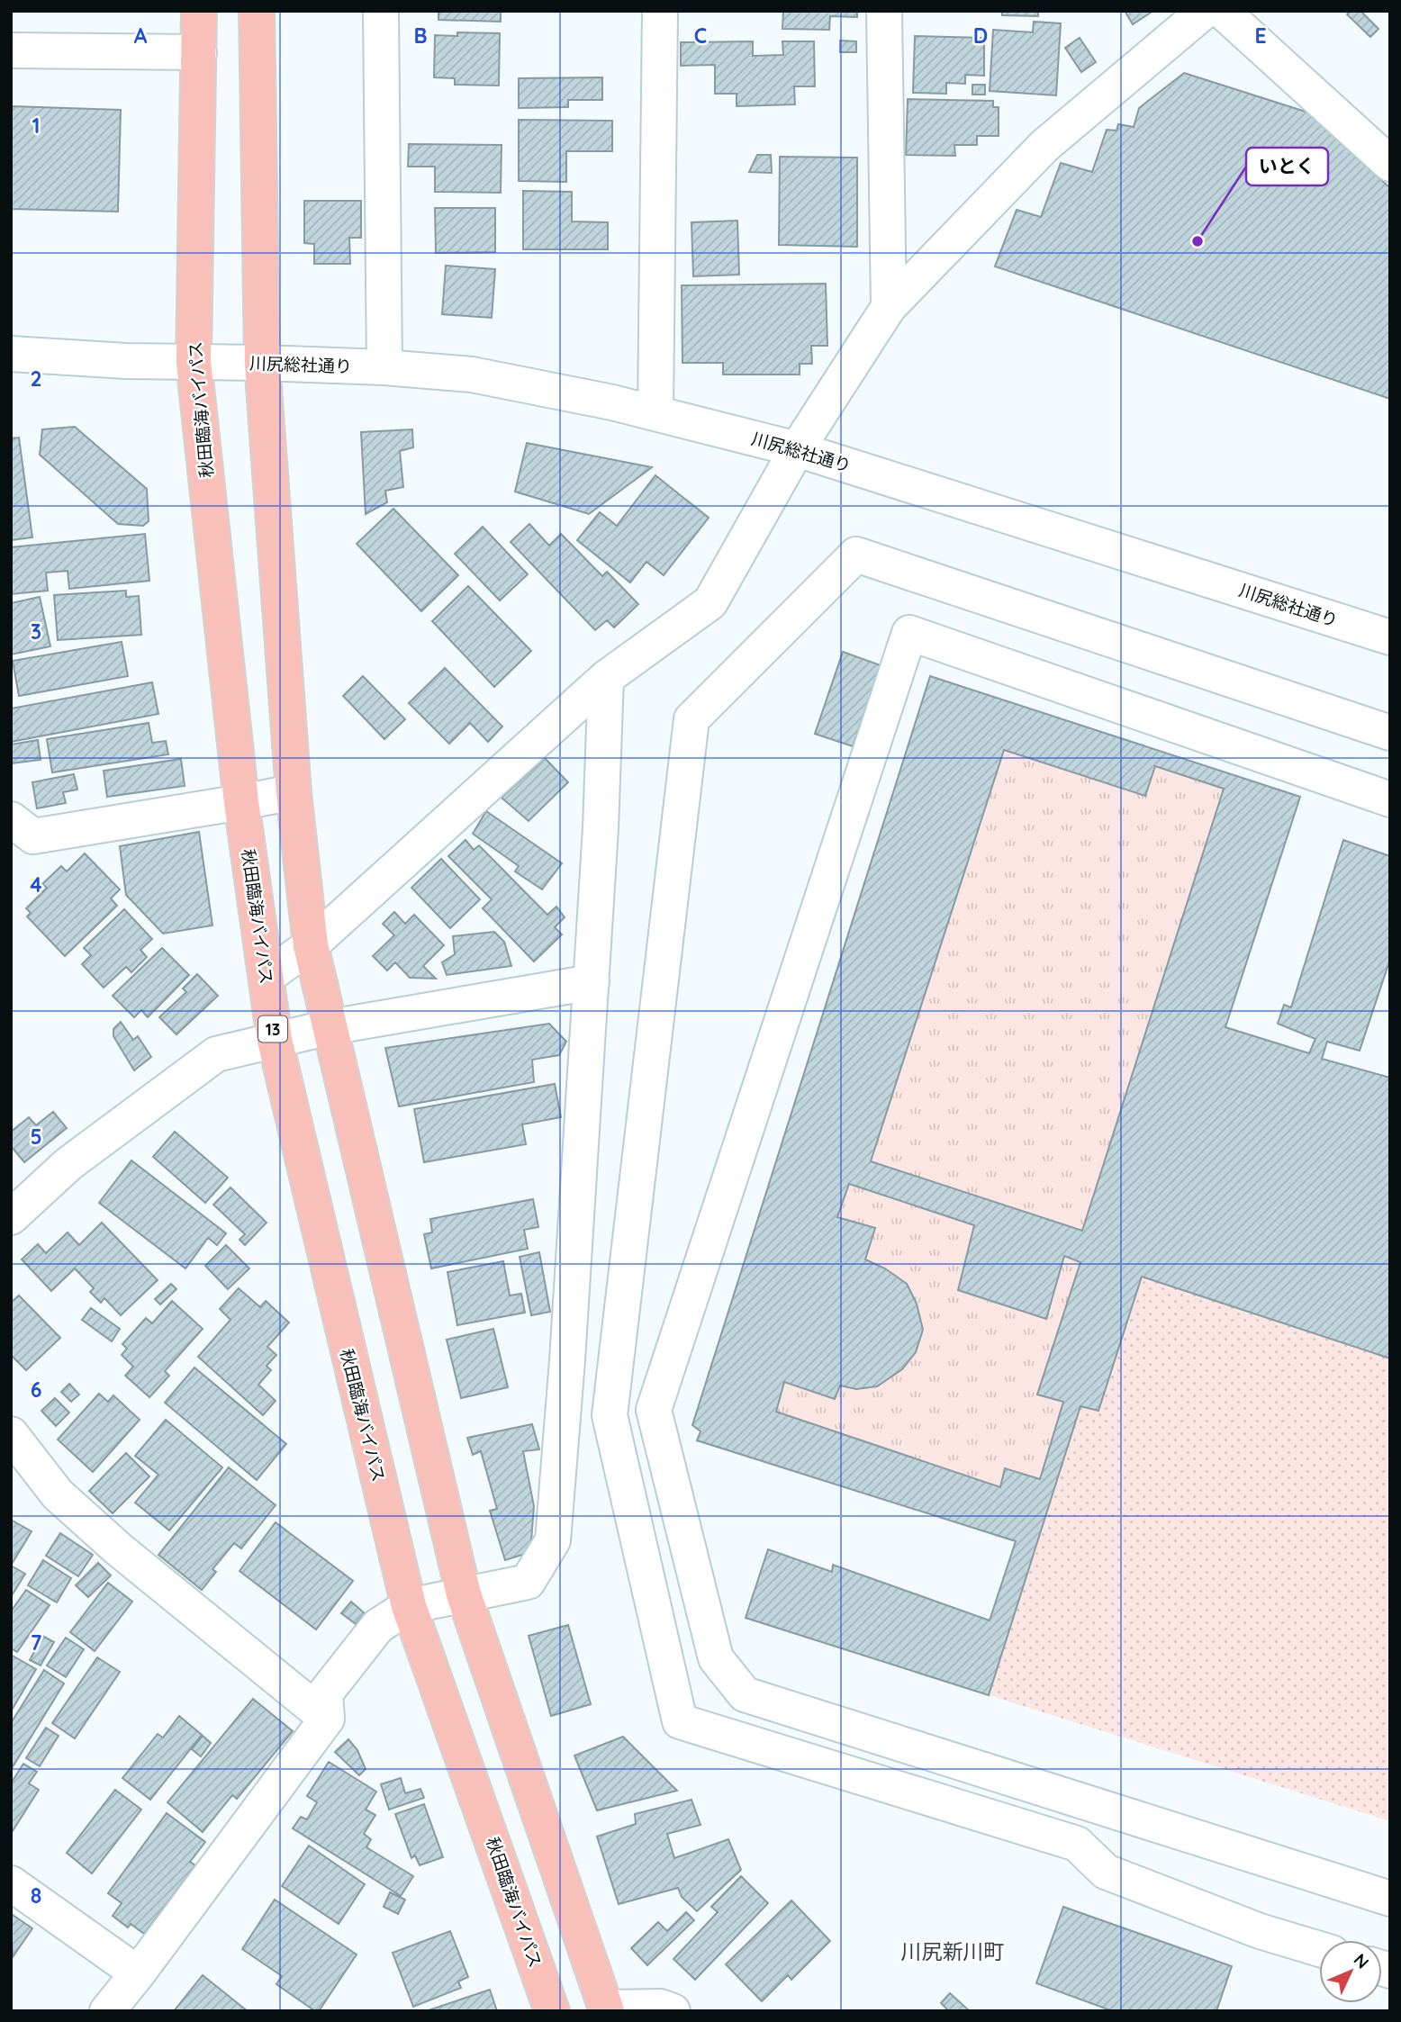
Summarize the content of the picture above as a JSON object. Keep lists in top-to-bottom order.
{
  "streets": {
    "highway": ["秋田臨海バイパス", "13"],
    "street": ["川尻総社通り"]
  },
  "crossings": [
    ["川尻総社通り", "秋田臨海バイパス"]
  ],
  "districts": ["川尻新川町"],
  "places": ["いとく"],
  "north": "top right",
  "grid": {
    "columns": [
      "A",
      "B",
      "C",
      "D",
      "E"
    ],
    "rows": [
      "1",
      "2",
      "3",
      "4",
      "5",
      "6",
      "7",
      "8"
    ]
  }
}
